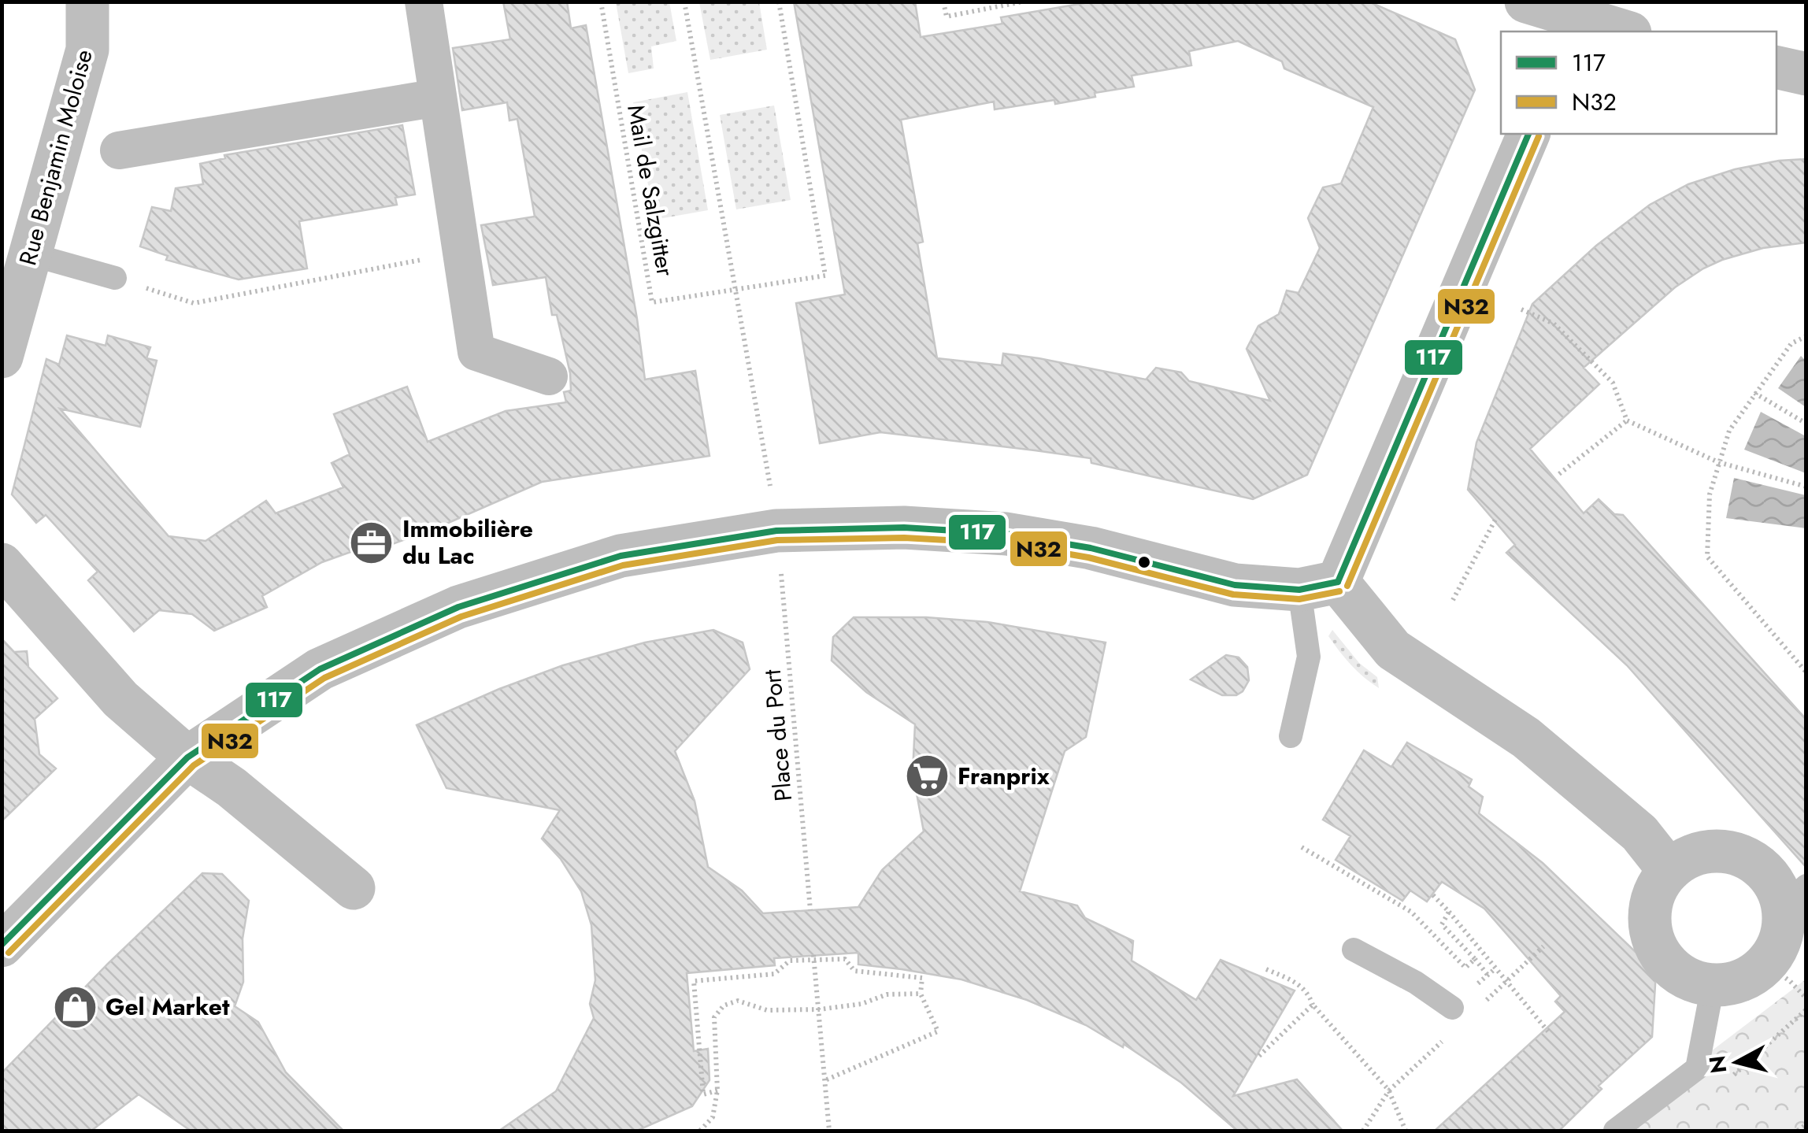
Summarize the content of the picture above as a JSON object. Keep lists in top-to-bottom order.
{
  "streets": {
    "street": ["Rue Benjamin Moloise"],
    "path": ["Mail de Salzgitter", "Place du Port"]
  },
  "places": {
    "office": ["Immobilière du Lac"],
    "supermarket": ["Franprix"],
    "shop": ["Gel Market"]
  },
  "lines": ["transit line 117", "transit line N32"],
  "legend": ["117", "N32"],
  "north": "left"
}
